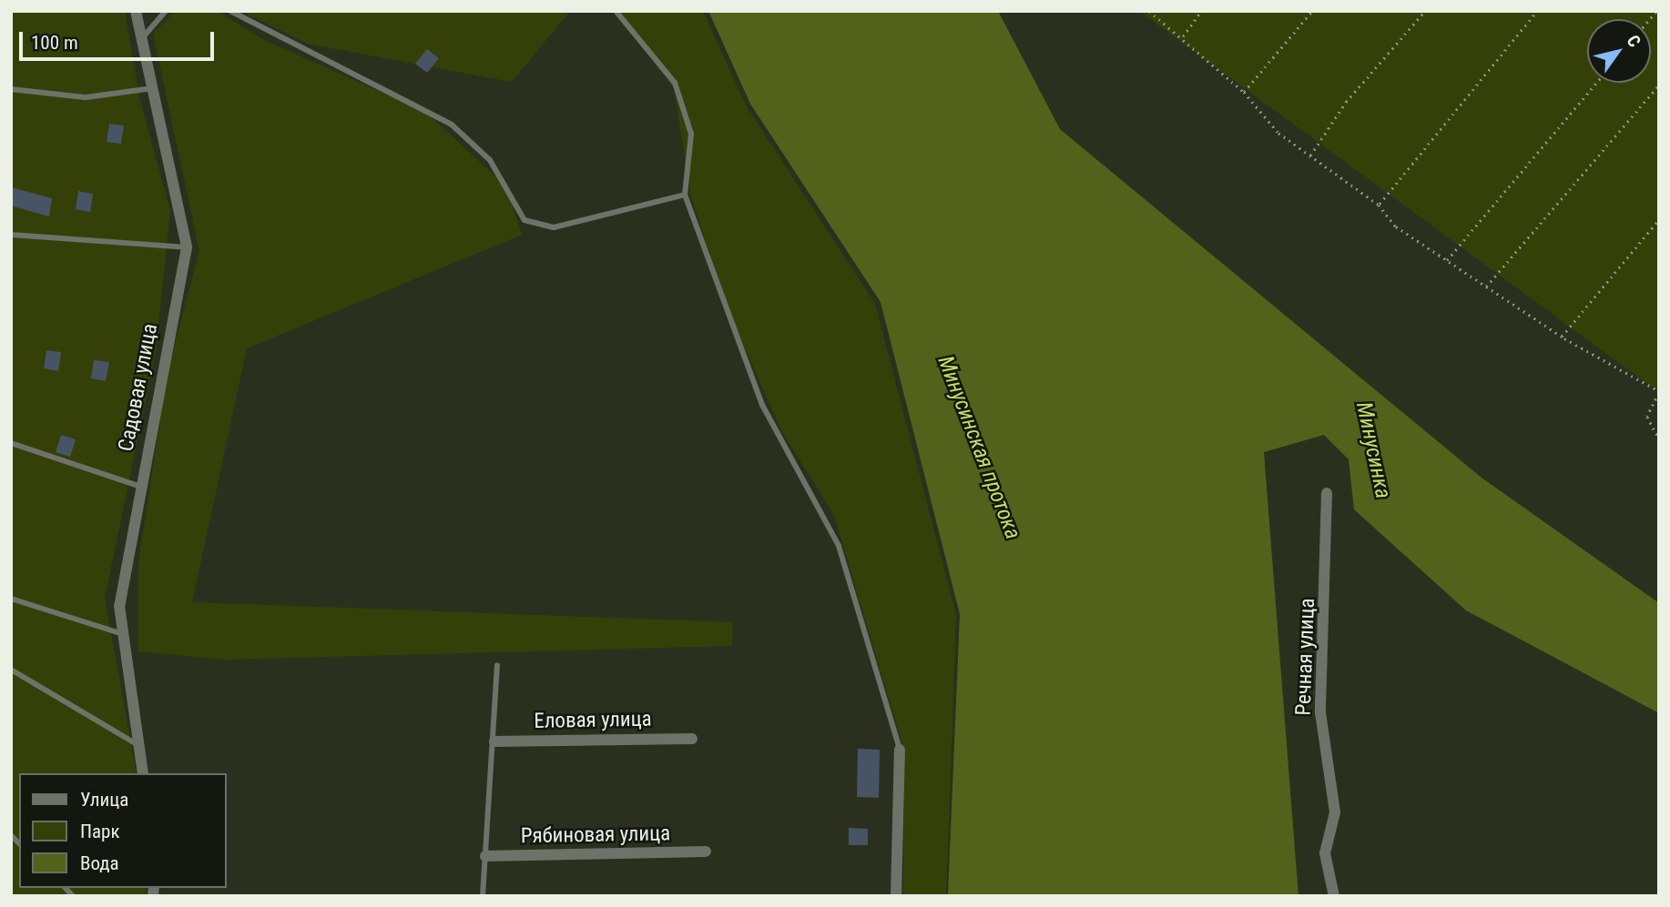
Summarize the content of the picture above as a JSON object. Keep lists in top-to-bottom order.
{
  "streets": {
    "street": [
      "Садовая улица",
      "Речная улица",
      "Еловая улица",
      "Рябиновая улица"
    ]
  },
  "water": ["Минусинская протока", "Минусинка"],
  "legend": ["Улица", "Парк", "Вода"],
  "scale_bar": "100 m",
  "north": "top right"
}
